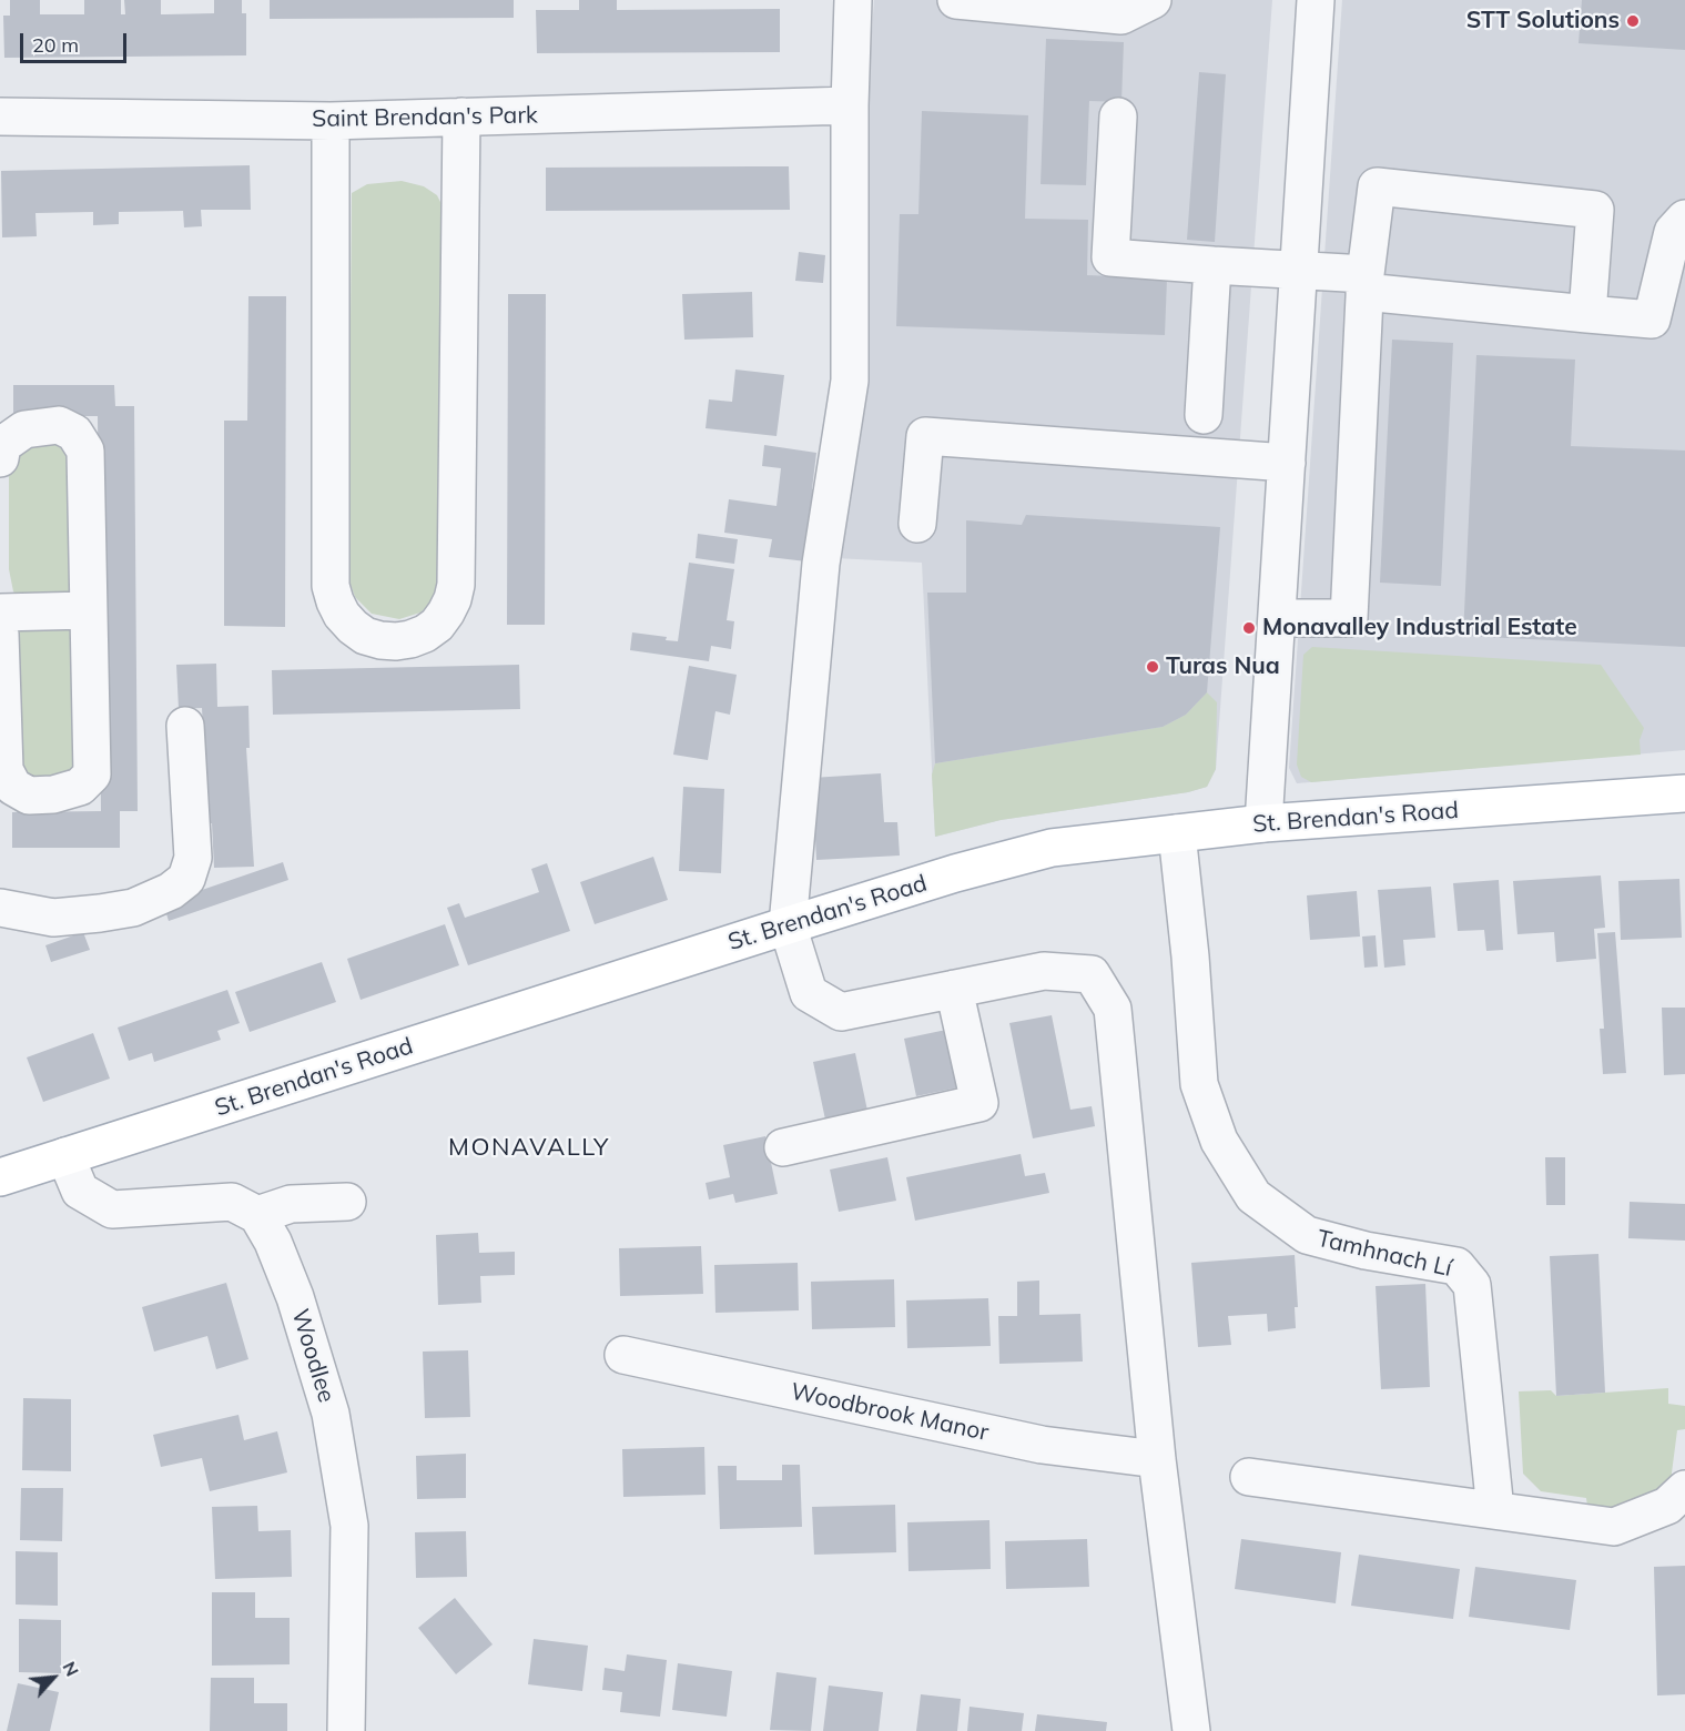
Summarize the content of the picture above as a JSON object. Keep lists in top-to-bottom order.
{
  "streets": {
    "main road": ["St. Brendan's Road"],
    "street": [
      "Saint Brendan's Park",
      "Tamhnach Lí",
      "Woodlee",
      "Woodbrook Manor"
    ]
  },
  "crossings": [
    ["St. Brendan's Road", "Tamhnach Lí"]
  ],
  "districts": ["MONAVALLY"],
  "places": ["STT Solutions", "Monavalley Industrial Estate", "Turas Nua"],
  "scale_bar": "20 m",
  "north": "top right"
}
